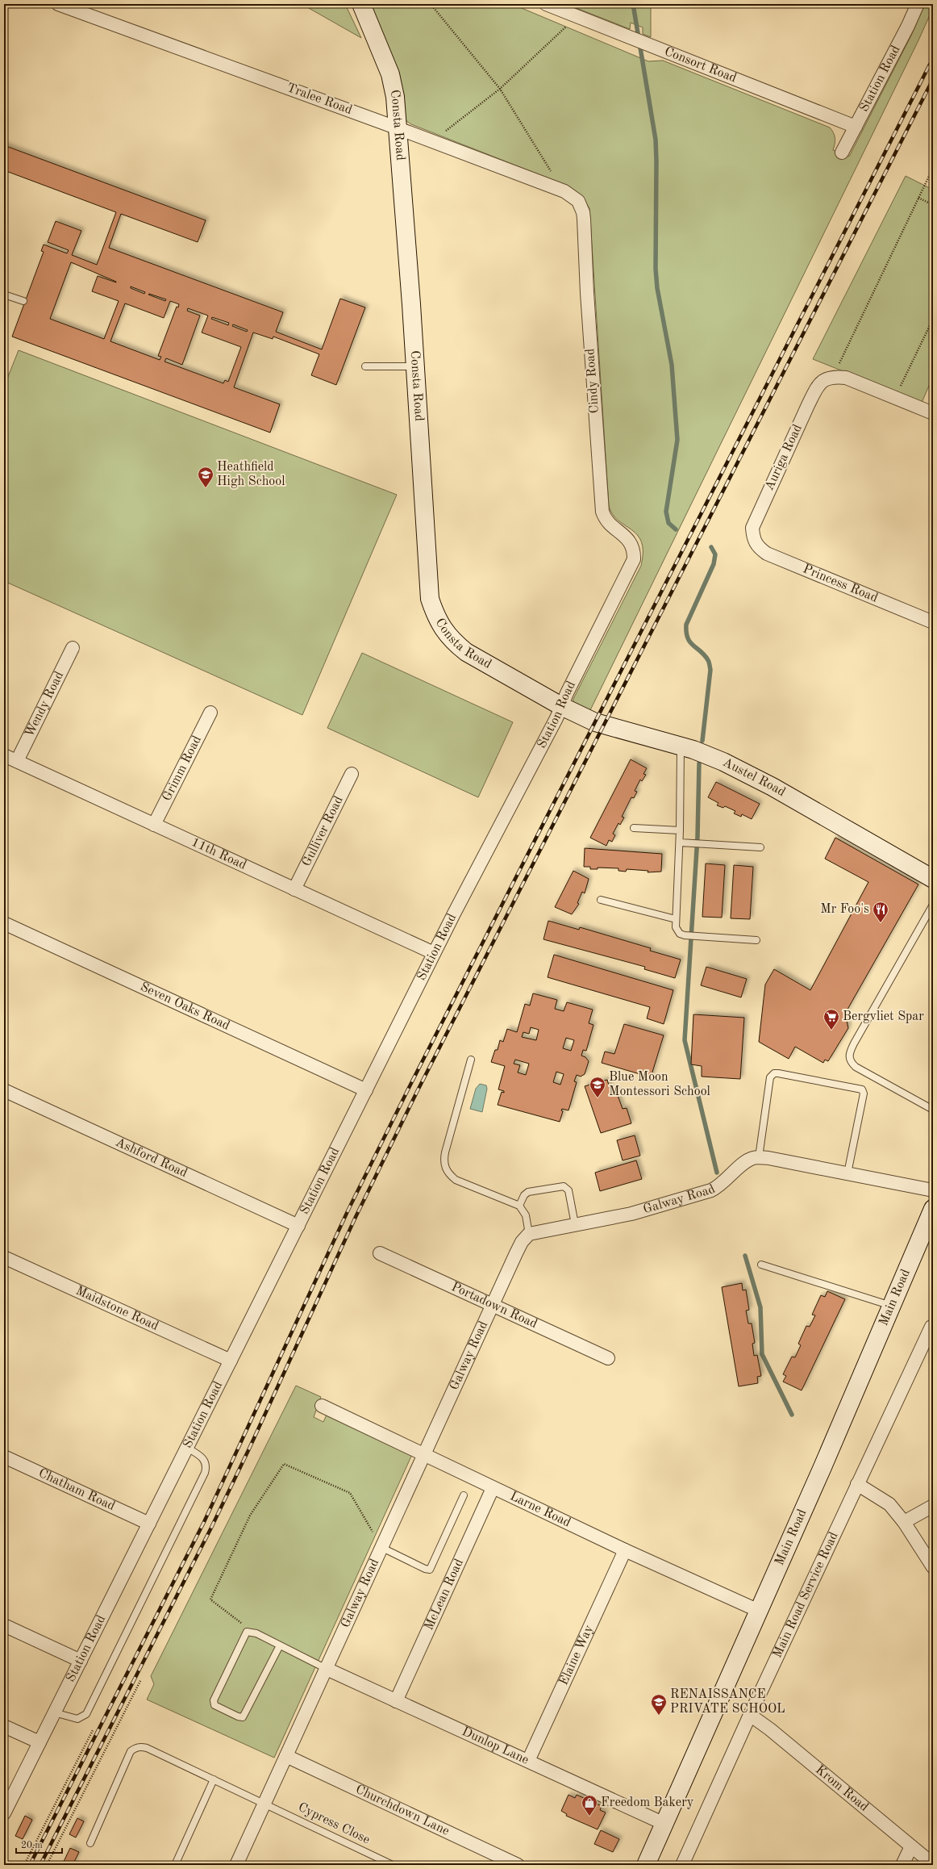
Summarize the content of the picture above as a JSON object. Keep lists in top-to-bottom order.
{
  "streets": {
    "street": [
      "Consort Road",
      "Station Road",
      "Tralee Road",
      "Consta Road",
      "Cindy Road",
      "Auriga Road",
      "Princess Road",
      "Wendy Road",
      "Grimm Road",
      "Austel Road",
      "Gulliver Road",
      "11th Road",
      "Seven Oaks Road",
      "Ashford Road",
      "Galway Road",
      "Main Road",
      "Portadown Road",
      "Maidstone Road",
      "Chatham Road",
      "Larne Road",
      "McLean Road",
      "Main Road Service Road",
      "Elaine Way",
      "Dunlop Lane",
      "Krom Road",
      "Churchdown Lane"
    ],
    "lane": ["Cypress Close"]
  },
  "crossings": [
    ["Consort Road", "Station Road"],
    ["Station Road", "Consta Road"],
    ["Station Road", "Cindy Road"],
    ["Station Road", "Austel Road"],
    ["Station Road", "11th Road"],
    ["Station Road", "Seven Oaks Road"],
    ["Station Road", "Ashford Road"],
    ["Station Road", "Maidstone Road"],
    ["Station Road", "Chatham Road"],
    ["Tralee Road", "Consta Road"],
    ["Tralee Road", "Cindy Road"],
    ["Consta Road", "Austel Road"],
    ["Auriga Road", "Princess Road"],
    ["Wendy Road", "11th Road"],
    ["Grimm Road", "11th Road"],
    ["Gulliver Road", "11th Road"],
    ["Galway Road", "Portadown Road"],
    ["Galway Road", "Larne Road"],
    ["Galway Road", "Dunlop Lane"],
    ["Galway Road", "Churchdown Lane"],
    ["Galway Road", "Cypress Close"],
    ["Main Road", "Larne Road"],
    ["Main Road", "Dunlop Lane"],
    ["Larne Road", "McLean Road"],
    ["Larne Road", "Elaine Way"],
    ["McLean Road", "Dunlop Lane"],
    ["Main Road Service Road", "Krom Road"],
    ["Elaine Way", "Dunlop Lane"]
  ],
  "places": {
    "school or university": ["Heathfield High School", "Blue Moon Montessori School", "RENAISSANCE PRIVATE SCHOOL"],
    "restaurant": ["Mr Foo's"],
    "supermarket": ["Bergvliet Spar"],
    "shop": ["Freedom Bakery"]
  },
  "scale_bar": "20 m"
}
